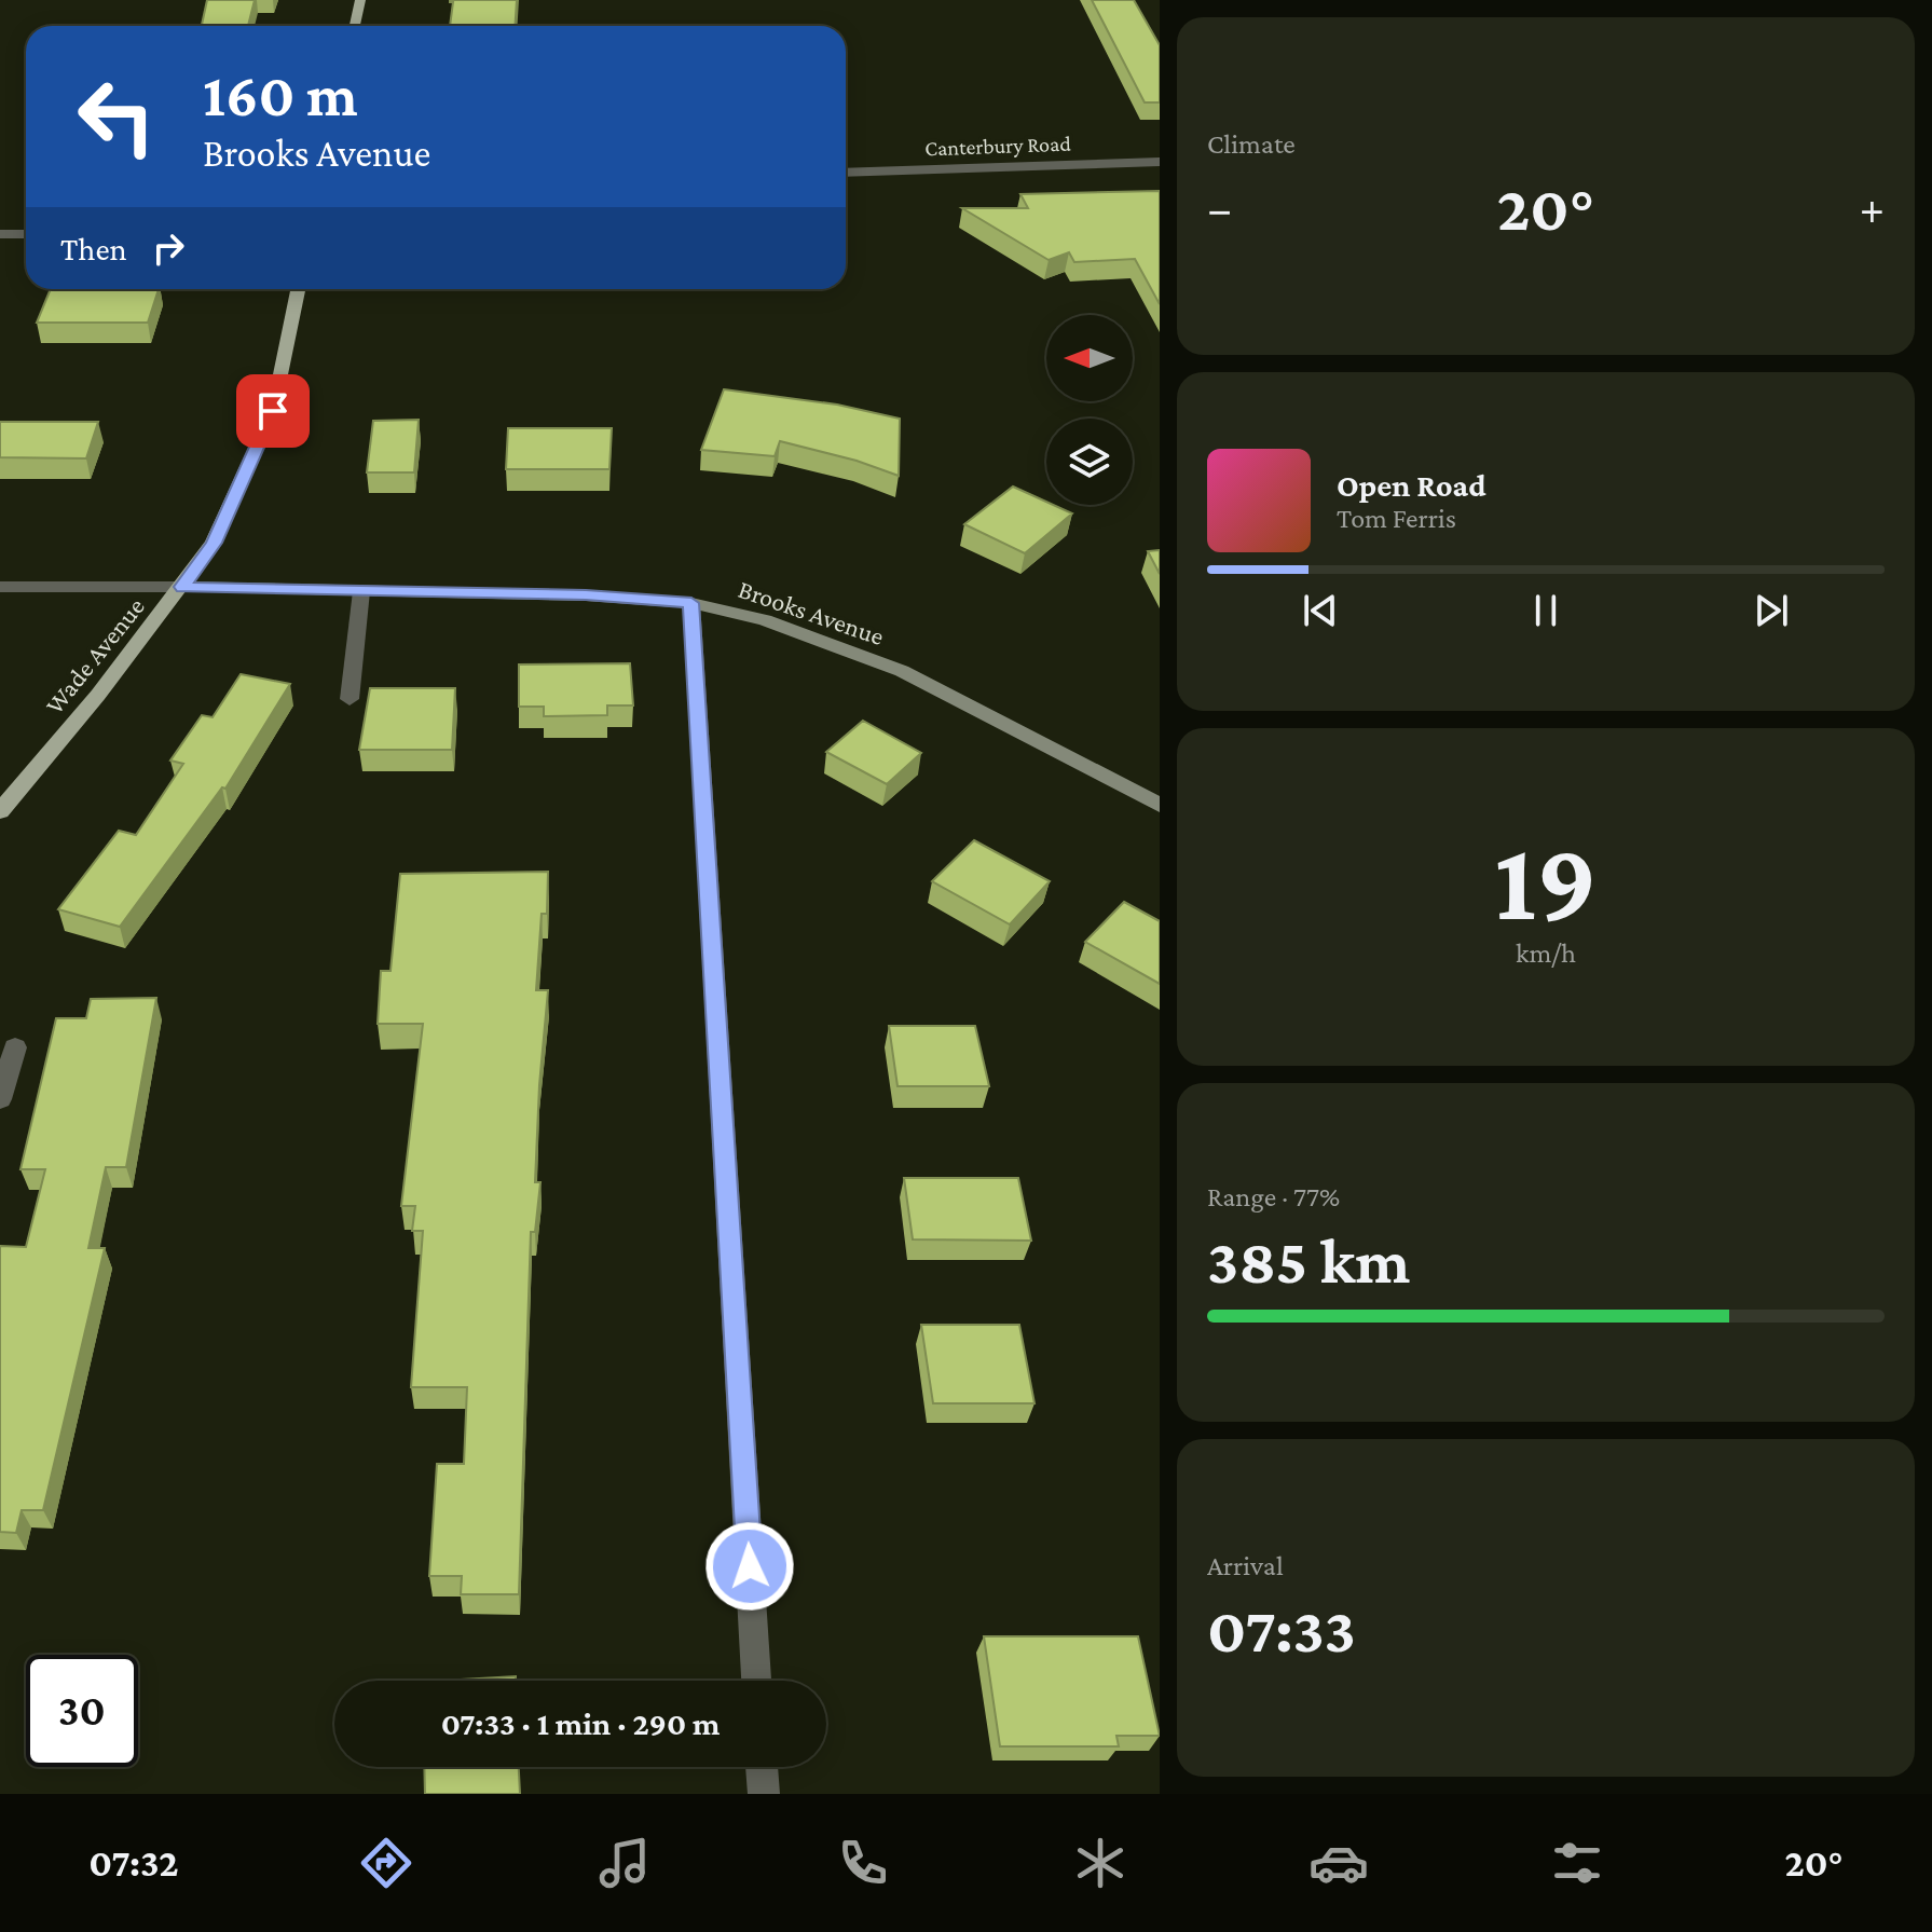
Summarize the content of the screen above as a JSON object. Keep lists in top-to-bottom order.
{
  "streets": {
    "main road": ["Brooks Avenue", "Wade Avenue"],
    "street": ["Canterbury Road"]
  },
  "crossings": [
    ["Brooks Avenue", "Wade Avenue"]
  ],
  "north": "left",
  "page": {
    "tile": [
      "Climate",
      ["19", "km/h"],
      ["Range · 77%", "385 km"],
      ["Arrival", "07:33"]
    ],
    "turn": ["160 m", "Brooks Avenue"],
    "heat": ["−", "20°", "+"],
    "then": "Then",
    "song": ["Open Road", "Tom Ferris"],
    "limit": "30",
    "trip": "07:33 · 1 min · 290 m",
    "tabs": ["07:32", "20°"]
  }
}
